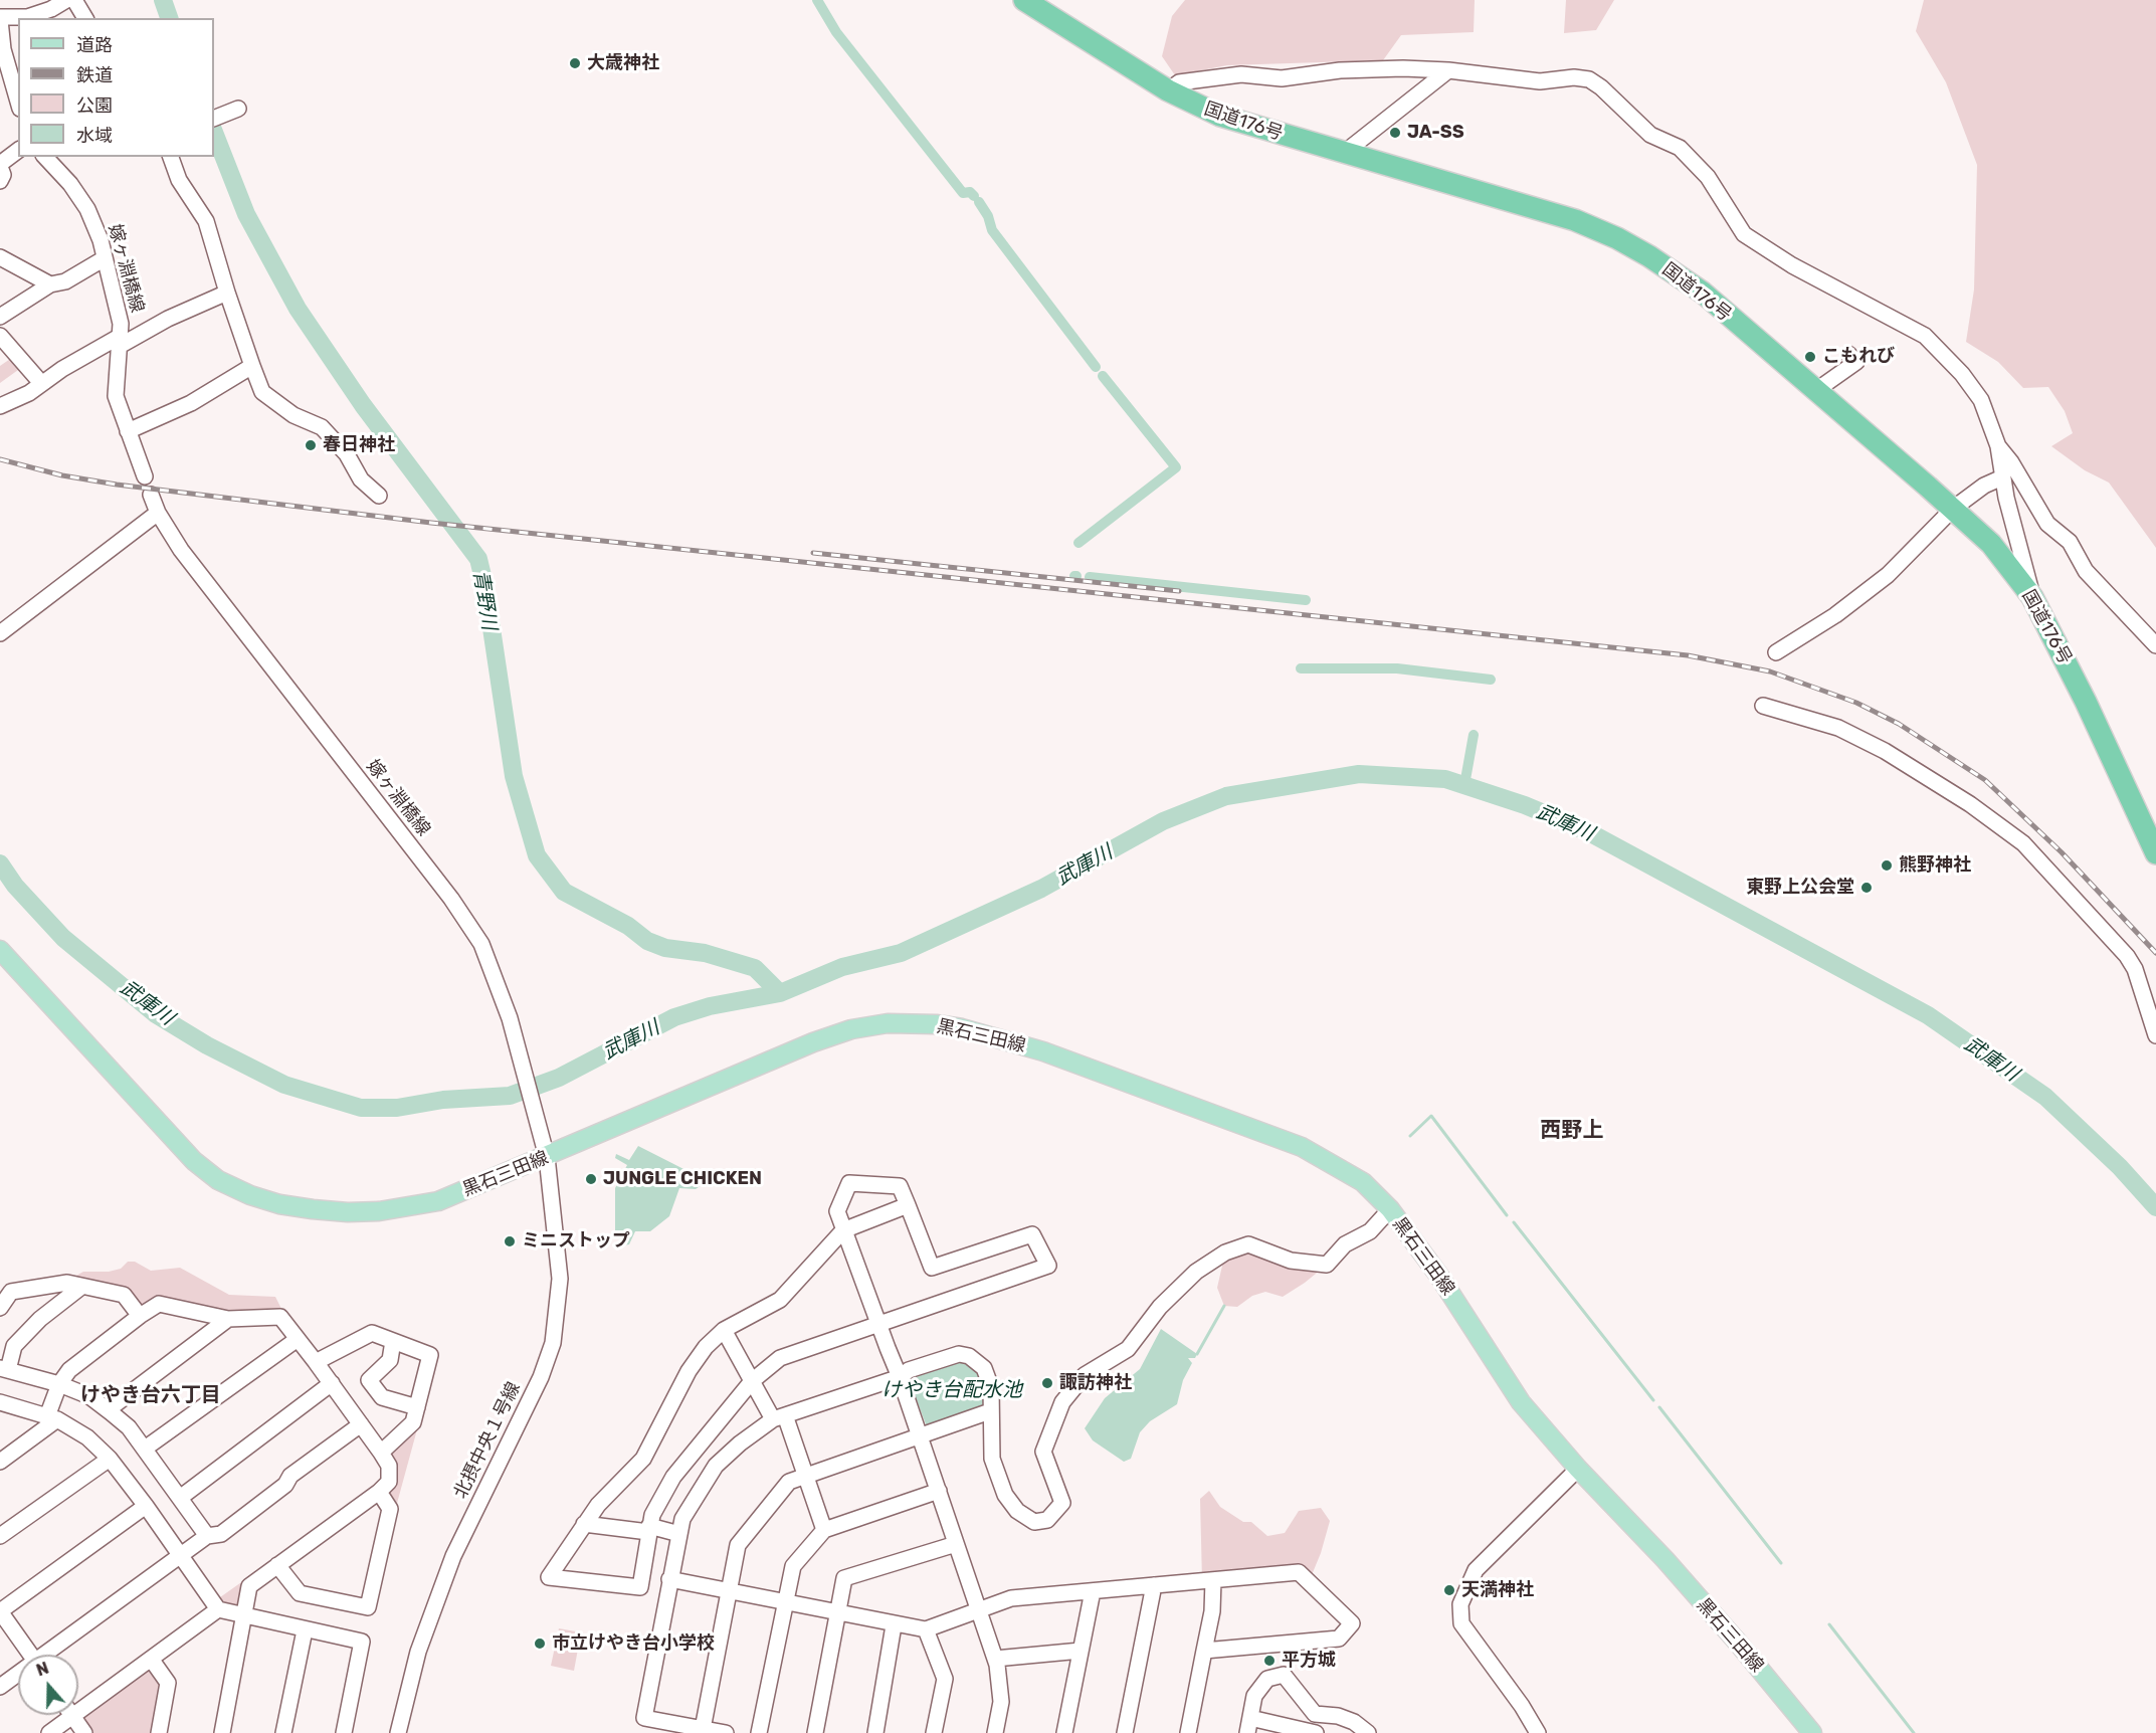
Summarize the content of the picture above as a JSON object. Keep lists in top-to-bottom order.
{
  "streets": {
    "highway": ["国道176号"],
    "main road": ["黒石三田線"],
    "street": ["嫁ヶ淵橋線", "北摂中央１号線"]
  },
  "crossings": [
    ["嫁ヶ淵橋線", "黒石三田線"],
    ["嫁ヶ淵橋線", "北摂中央１号線"],
    ["黒石三田線", "北摂中央１号線"]
  ],
  "districts": ["西野上", "けやき台六丁目"],
  "water": ["青野川", "武庫川", "けやき台配水池"],
  "places": [
    "大歳神社",
    "JA-SS",
    "こもれび",
    "春日神社",
    "熊野神社",
    "東野上公会堂",
    "JUNGLE CHICKEN",
    "ミニストップ",
    "諏訪神社",
    "天満神社",
    "市立けやき台小学校",
    "平方城"
  ],
  "legend": [
    "道路",
    "鉄道",
    "公園",
    "水域"
  ],
  "north": "top"
}
